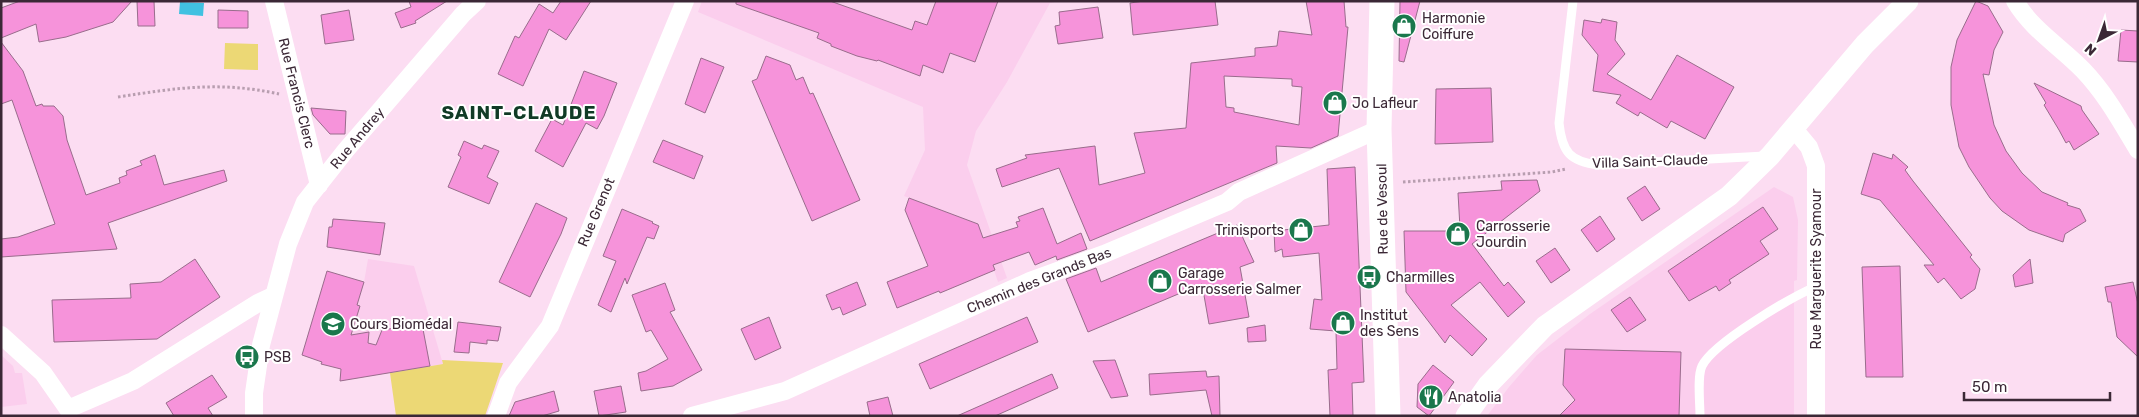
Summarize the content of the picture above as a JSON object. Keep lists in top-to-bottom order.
{
  "streets": {
    "main road": ["Rue de Vesoul"],
    "street": [
      "Rue Francis Clerc",
      "Rue Andrey",
      "Rue Grenot",
      "Rue Marguerite Syamour",
      "Chemin des Grands Bas"
    ],
    "lane": ["Villa Saint-Claude"]
  },
  "crossings": [
    ["Rue Francis Clerc", "Rue Andrey"],
    ["Rue de Vesoul", "Chemin des Grands Bas"]
  ],
  "districts": ["SAINT-CLAUDE"],
  "places": {
    "shop": [
      "Harmonie Coiffure",
      "Jo Lafleur",
      "Trinisports",
      "Carrosserie Jourdin",
      "Garage Carrosserie Salmer",
      "Institut des Sens"
    ],
    "bus stop": ["Charmilles", "PSB"],
    "school or university": ["Cours Biomédal"],
    "restaurant": ["Anatolia"]
  },
  "scale_bar": "50 m",
  "north": "bottom left"
}
